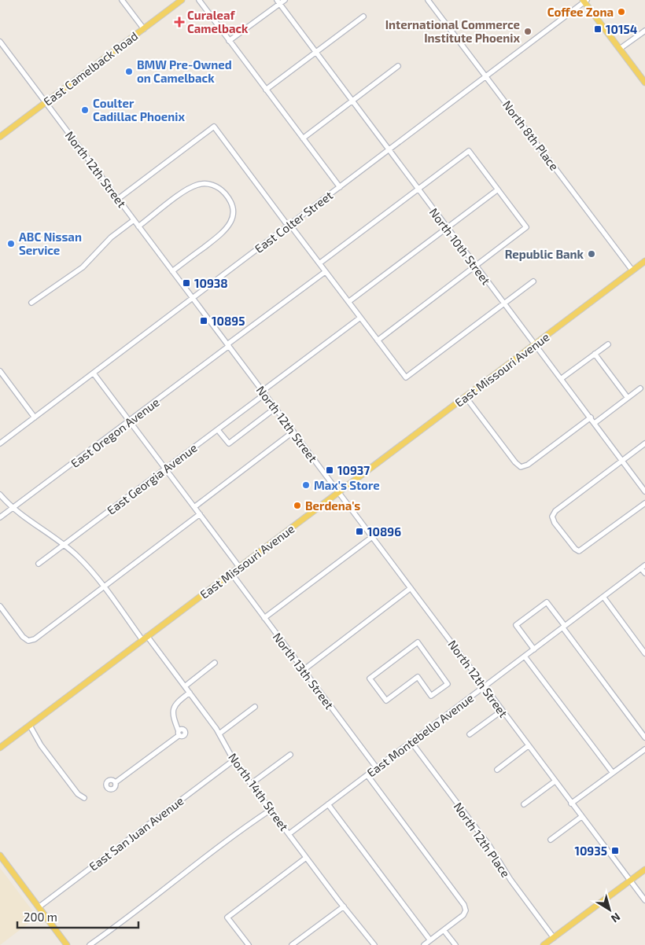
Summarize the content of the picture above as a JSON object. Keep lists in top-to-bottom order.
{
  "streets": {
    "main road": ["East Camelback Road", "East Missouri Avenue"],
    "street": [
      "North 8th Place",
      "North 12th Street",
      "East Colter Street",
      "North 10th Street",
      "East Oregon Avenue",
      "East Georgia Avenue",
      "North 13th Street",
      "East Montebello Avenue",
      "North 14th Street",
      "East San Juan Avenue",
      "North 12th Place"
    ]
  },
  "crossings": [
    ["East Camelback Road", "North 12th Street"],
    ["North 8th Place", "East Colter Street"],
    ["North 8th Place", "East Missouri Avenue"],
    ["North 12th Street", "East Colter Street"],
    ["North 12th Street", "East Missouri Avenue"],
    ["North 12th Street", "East Oregon Avenue"],
    ["North 12th Street", "East Georgia Avenue"],
    ["North 12th Street", "East Montebello Avenue"],
    ["East Colter Street", "North 10th Street"],
    ["North 10th Street", "East Missouri Avenue"],
    ["East Missouri Avenue", "North 13th Street"],
    ["East Missouri Avenue", "North 14th Street"],
    ["East Oregon Avenue", "North 14th Street"],
    ["East Georgia Avenue", "North 14th Street"],
    ["North 13th Street", "East Montebello Avenue"],
    ["East Montebello Avenue", "North 14th Street"],
    ["East Montebello Avenue", "North 12th Place"],
    ["North 14th Street", "East San Juan Avenue"]
  ],
  "places": {
    "other": [
      "Coffee Zona",
      "International Commerce Institute Phoenix",
      "BMW Pre-Owned on Camelback",
      "Coulter Cadillac Phoenix",
      "ABC Nissan Service",
      "Republic Bank",
      "Max's Store",
      "Berdena's"
    ],
    "health": ["Curaleaf Camelback"],
    "transit": [
      "10154",
      "10938",
      "10895",
      "10937",
      "10896",
      "10935"
    ]
  },
  "scale_bar": "200 m",
  "north": "bottom right"
}
